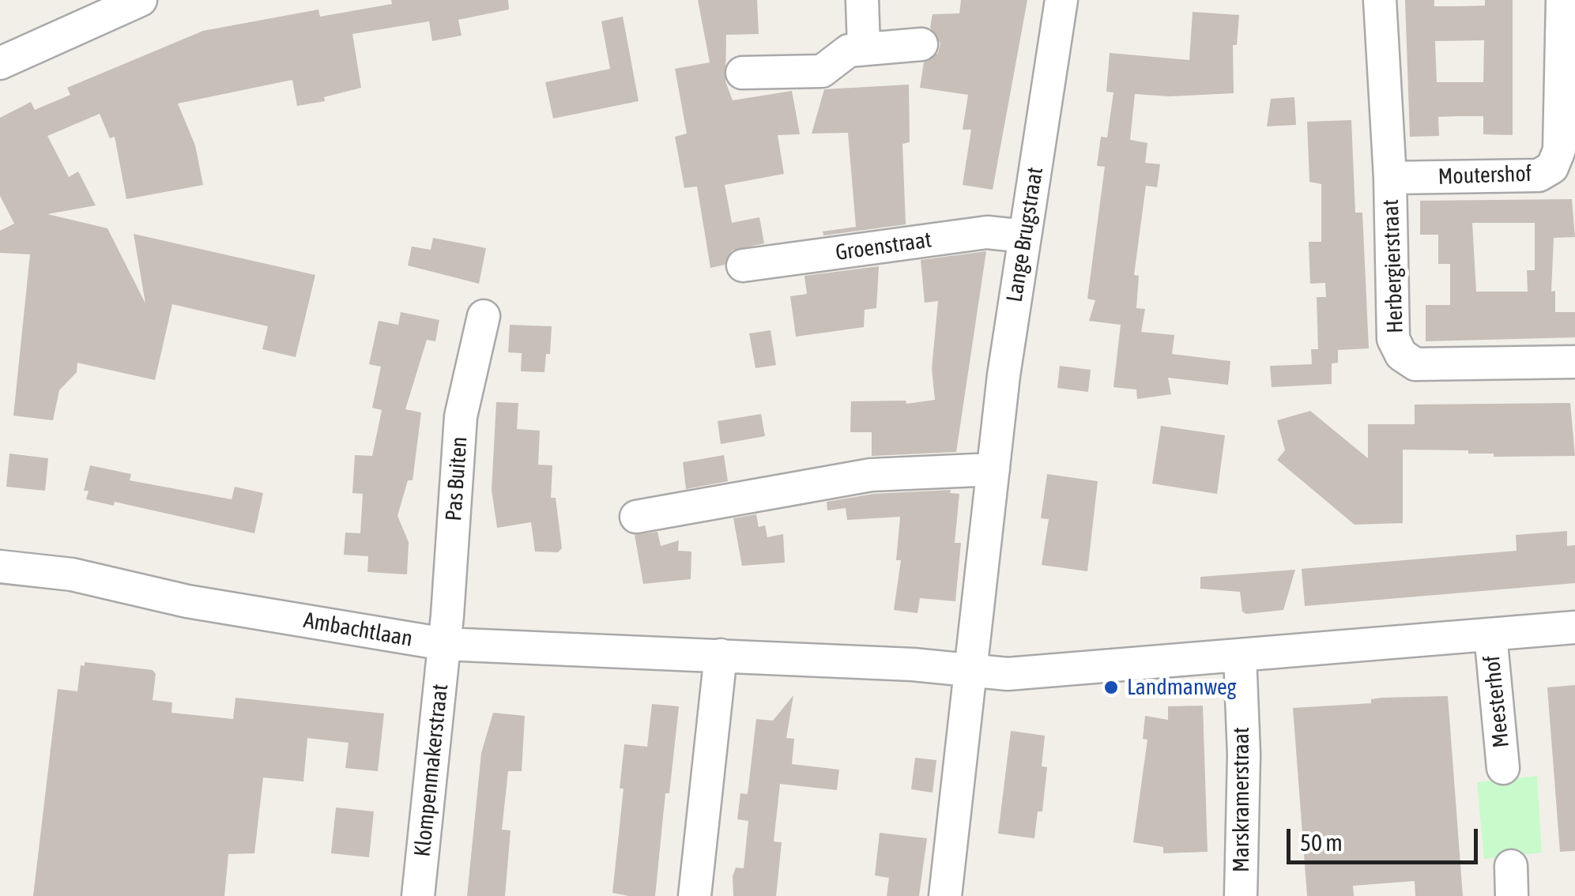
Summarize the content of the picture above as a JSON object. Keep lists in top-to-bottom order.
{
  "streets": {
    "street": [
      "Moutershof",
      "Lange Brugstraat",
      "Groenstraat",
      "Herbergierstraat",
      "Pas Buiten",
      "Ambachtlaan",
      "Meesterhof",
      "Klompenmakerstraat",
      "Marskramerstraat"
    ]
  },
  "crossings": [
    ["Moutershof", "Herbergierstraat"],
    ["Lange Brugstraat", "Groenstraat"],
    ["Lange Brugstraat", "Ambachtlaan"],
    ["Pas Buiten", "Ambachtlaan"],
    ["Pas Buiten", "Klompenmakerstraat"],
    ["Ambachtlaan", "Klompenmakerstraat"]
  ],
  "places": ["Landmanweg"],
  "scale_bar": "50 m"
}
